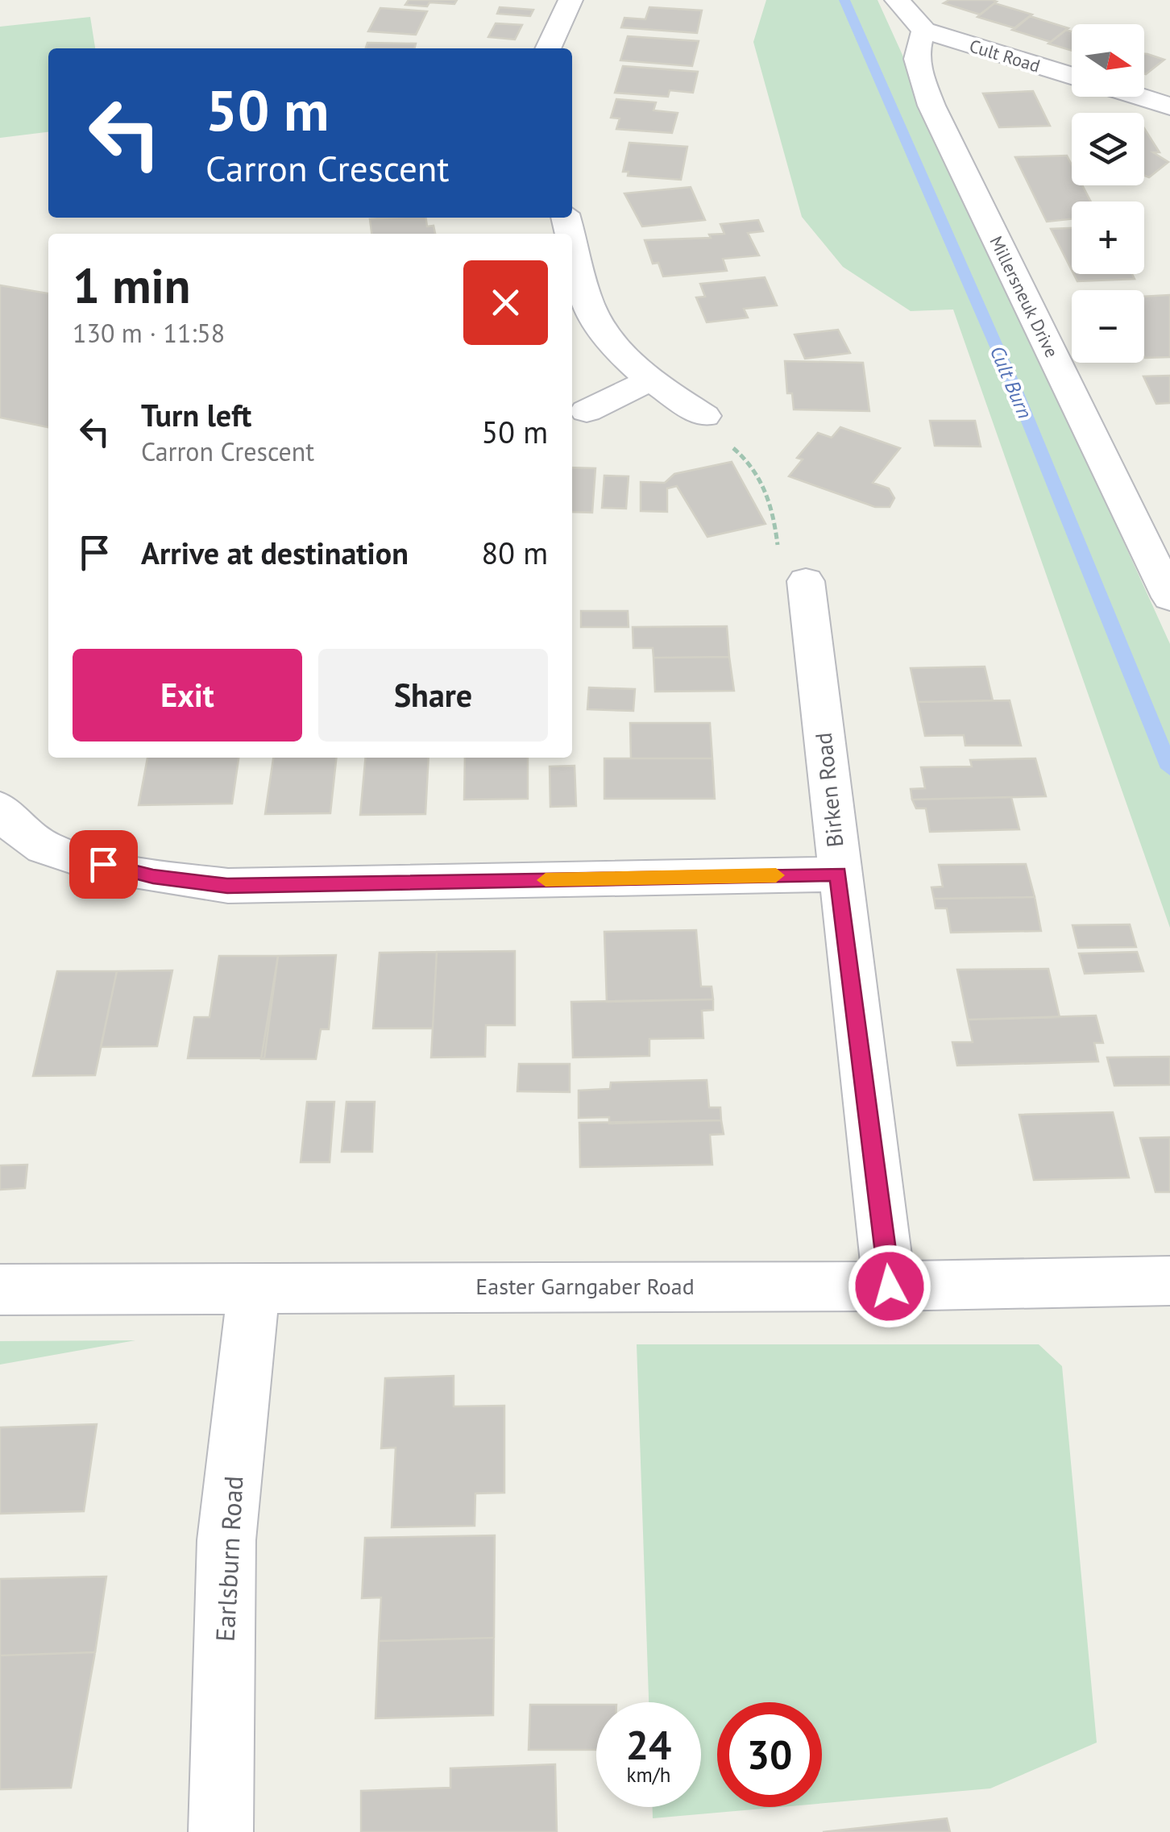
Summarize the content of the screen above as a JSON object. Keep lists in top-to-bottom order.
{
  "streets": {
    "street": [
      "Cult Road",
      "Millersneuk Drive",
      "Birken Road",
      "Easter Garngaber Road",
      "Earlsburn Road"
    ]
  },
  "crossings": [
    ["Cult Road", "Millersneuk Drive"],
    ["Birken Road", "Easter Garngaber Road"],
    ["Easter Garngaber Road", "Earlsburn Road"]
  ],
  "water": ["Cult Burn"],
  "north": "right",
  "page": {
    "map_buttons": ["+", "−"],
    "turn": ["50 m", "Carron Crescent"],
    "heading": ["1 min", "130 m · 11:58"],
    "list": [
      {
        "name": "Turn left",
        "note": "Carron Crescent",
        "value": "50 m"
      },
      {
        "name": "Arrive at destination",
        "value": "80 m"
      }
    ],
    "buttons": ["Exit", "Share"],
    "speed": "24 km/h",
    "limit": "30"
  }
}
